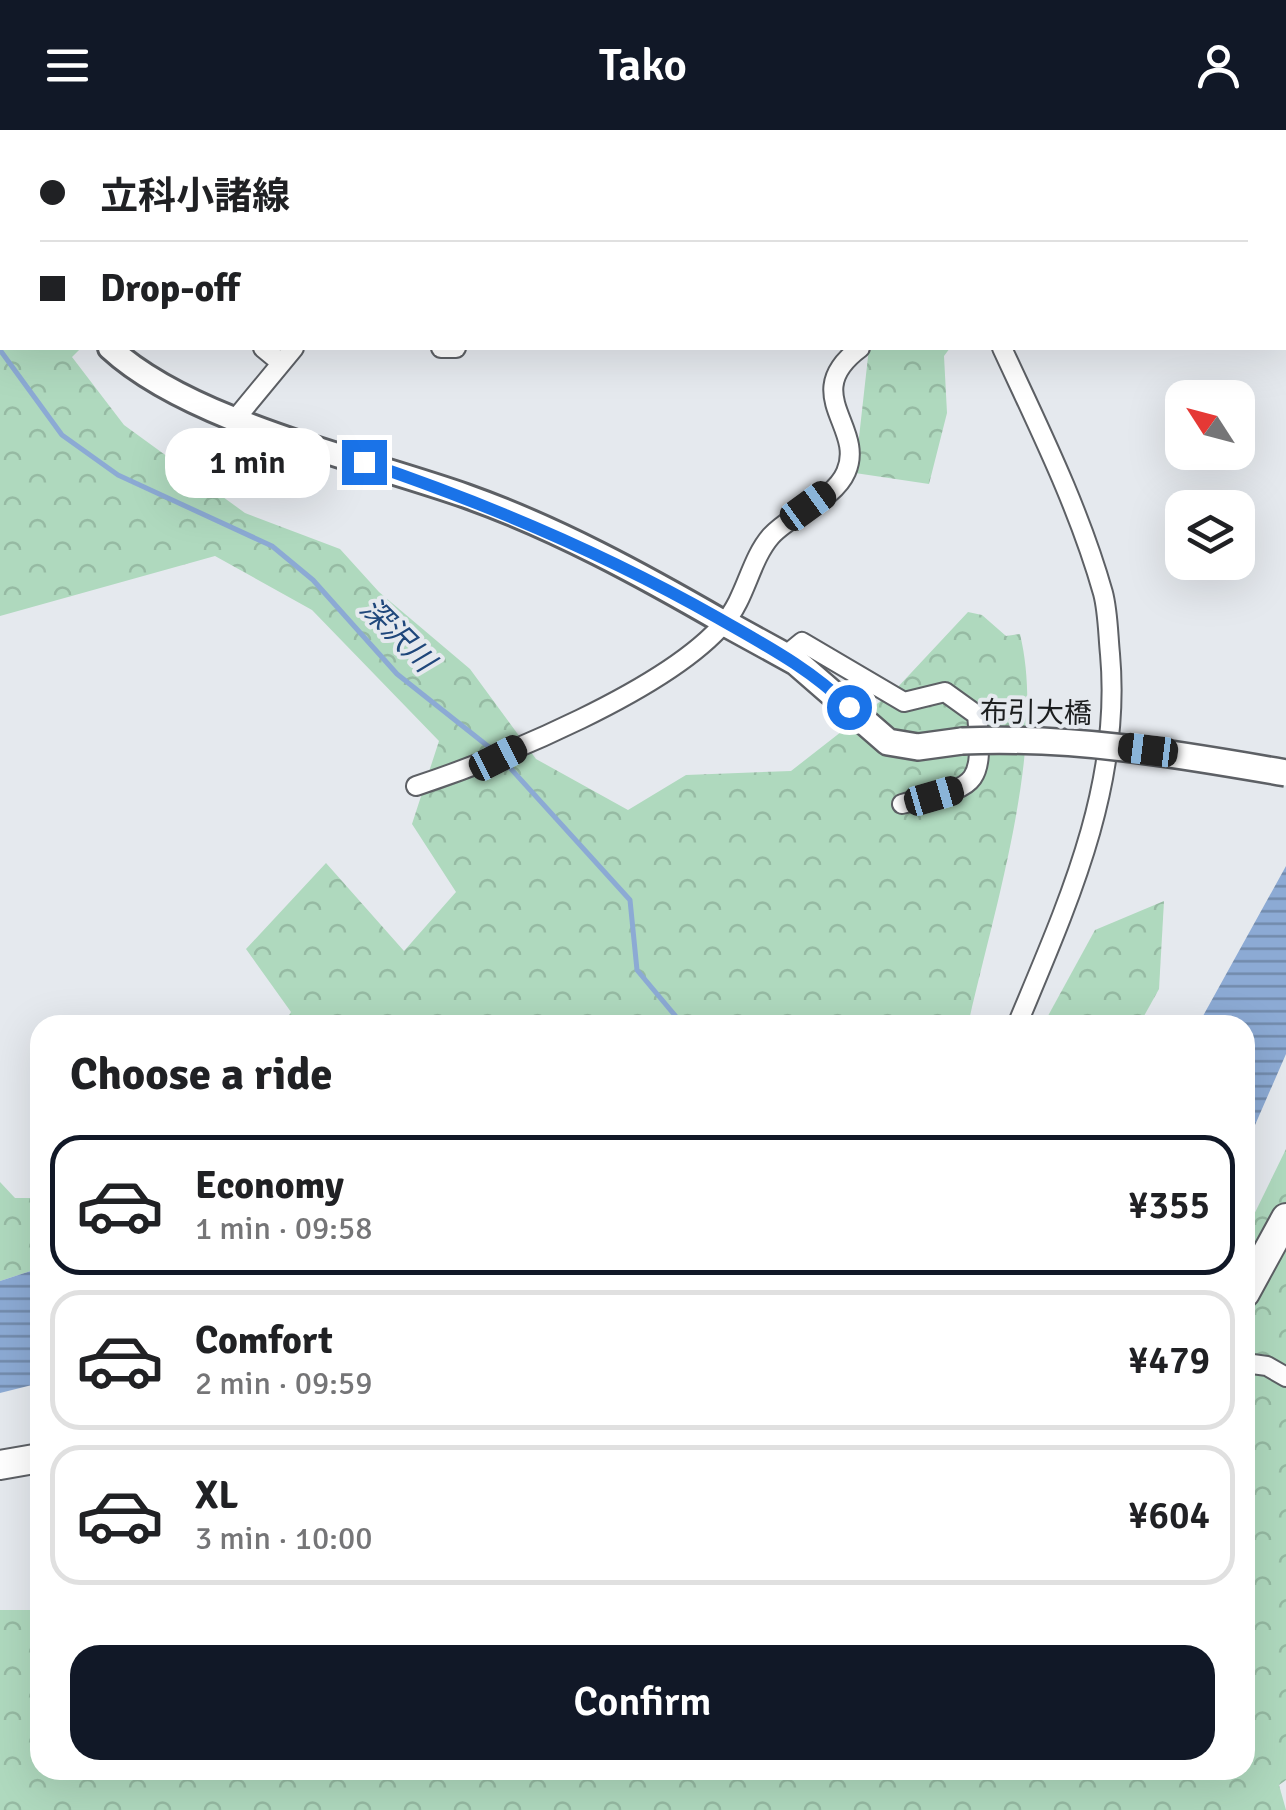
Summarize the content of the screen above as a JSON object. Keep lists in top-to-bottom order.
{
  "streets": {
    "main road": ["布引大橋"]
  },
  "water": ["深沢川"],
  "north": "top left",
  "page": {
    "header": "Tako",
    "banner": ["立科小諸線", "Drop-off"],
    "bubble": "1 min",
    "heading": "Choose a ride",
    "list": [
      {
        "name": "Economy",
        "note": "1 min · 09:58",
        "value": "¥355"
      },
      {
        "name": "Comfort",
        "note": "2 min · 09:59",
        "value": "¥479"
      },
      {
        "name": "XL",
        "note": "3 min · 10:00",
        "value": "¥604"
      }
    ],
    "buttons": "Confirm"
  }
}
